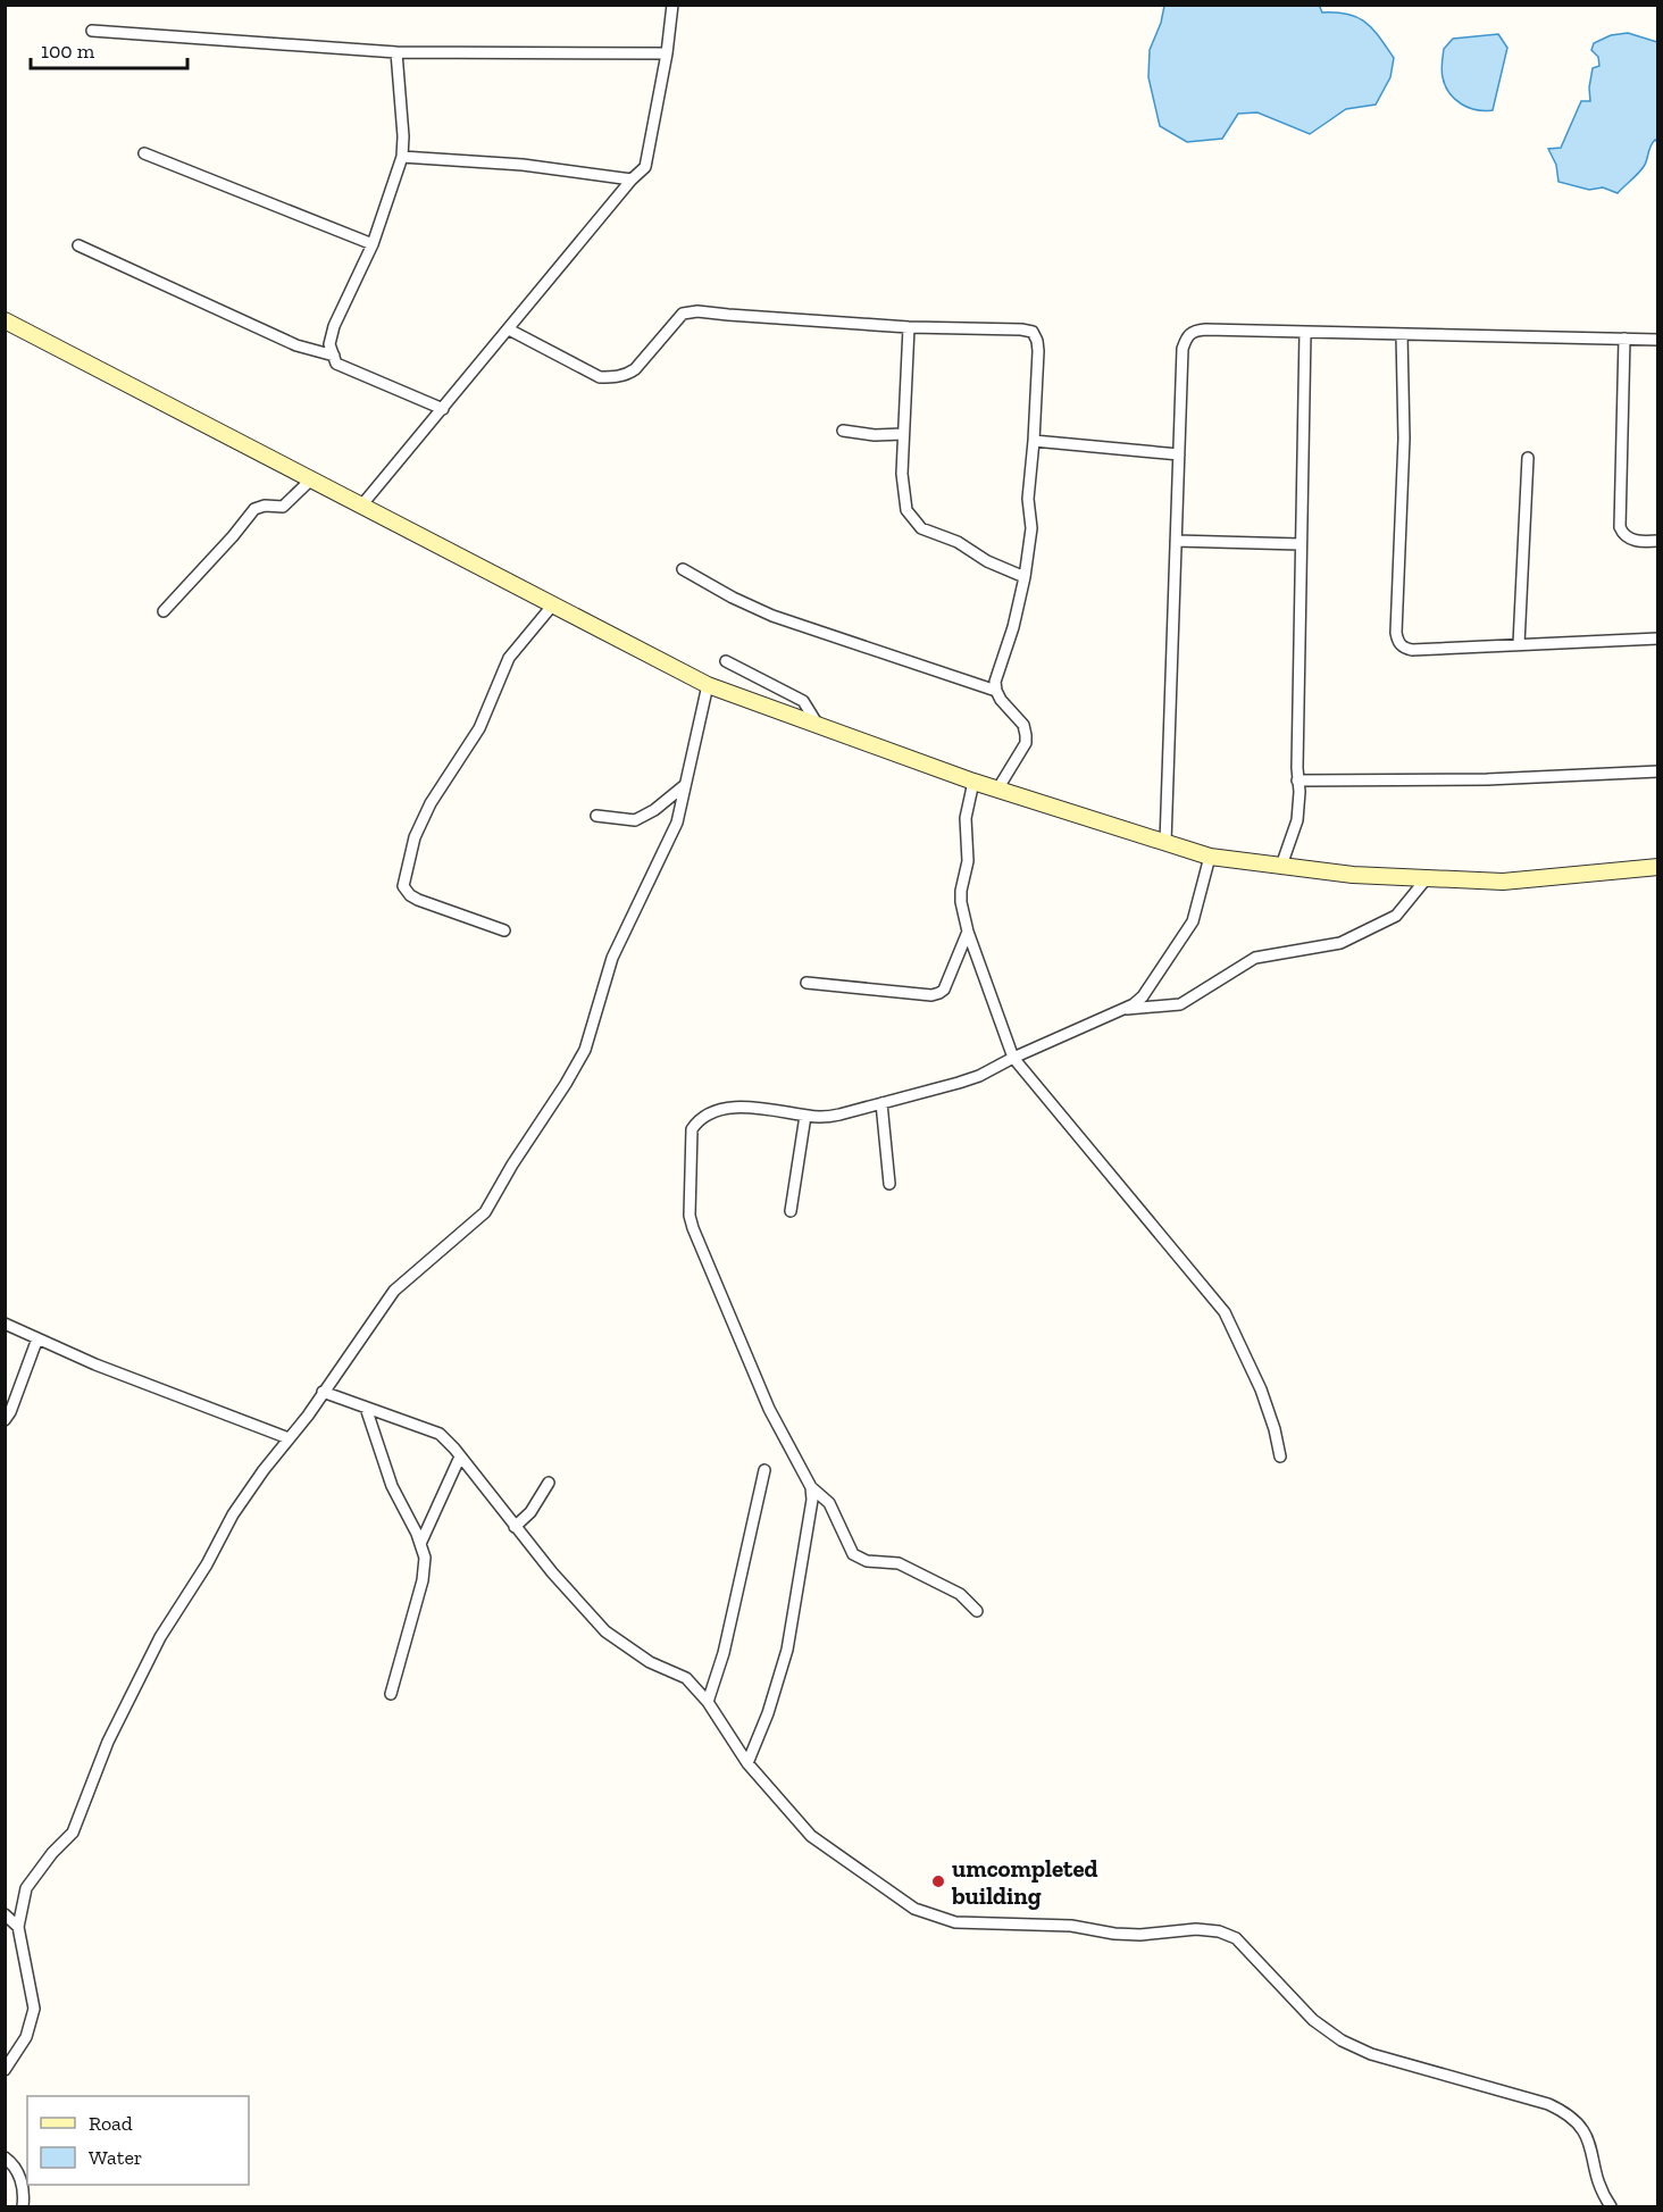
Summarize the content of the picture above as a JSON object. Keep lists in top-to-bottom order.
{
  "places": ["umcompleted building"],
  "legend": ["Road", "Water"],
  "scale_bar": "100 m"
}
